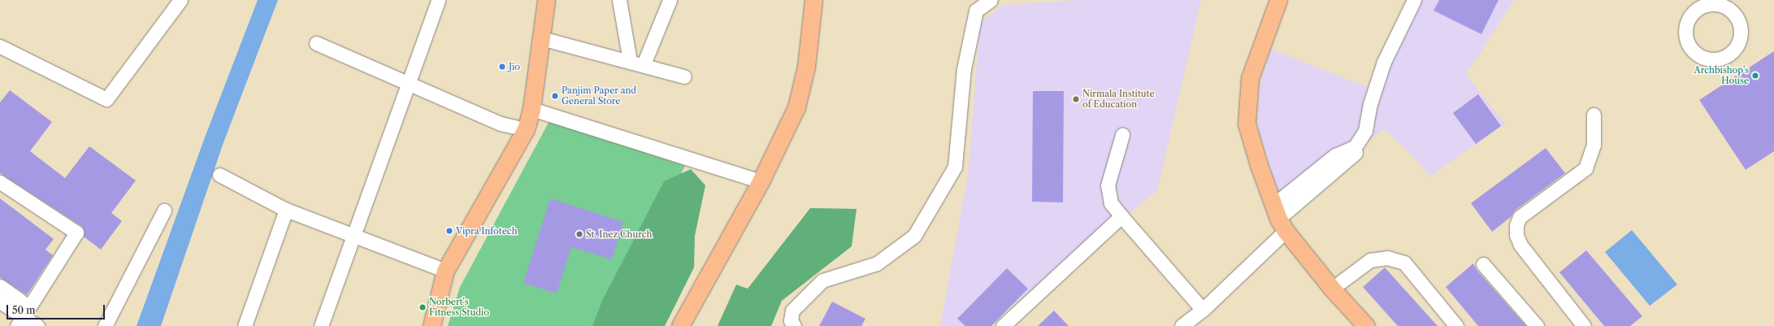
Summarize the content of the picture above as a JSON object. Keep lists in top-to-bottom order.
{
  "places": [
    "Jio",
    "Archbishop's House",
    "Panjim Paper and General Store",
    "Nirmala Institute of Education",
    "Vipra Infotech",
    "St. Inez Church",
    "Norbert's Fitness Studio"
  ],
  "scale_bar": "50 m"
}
